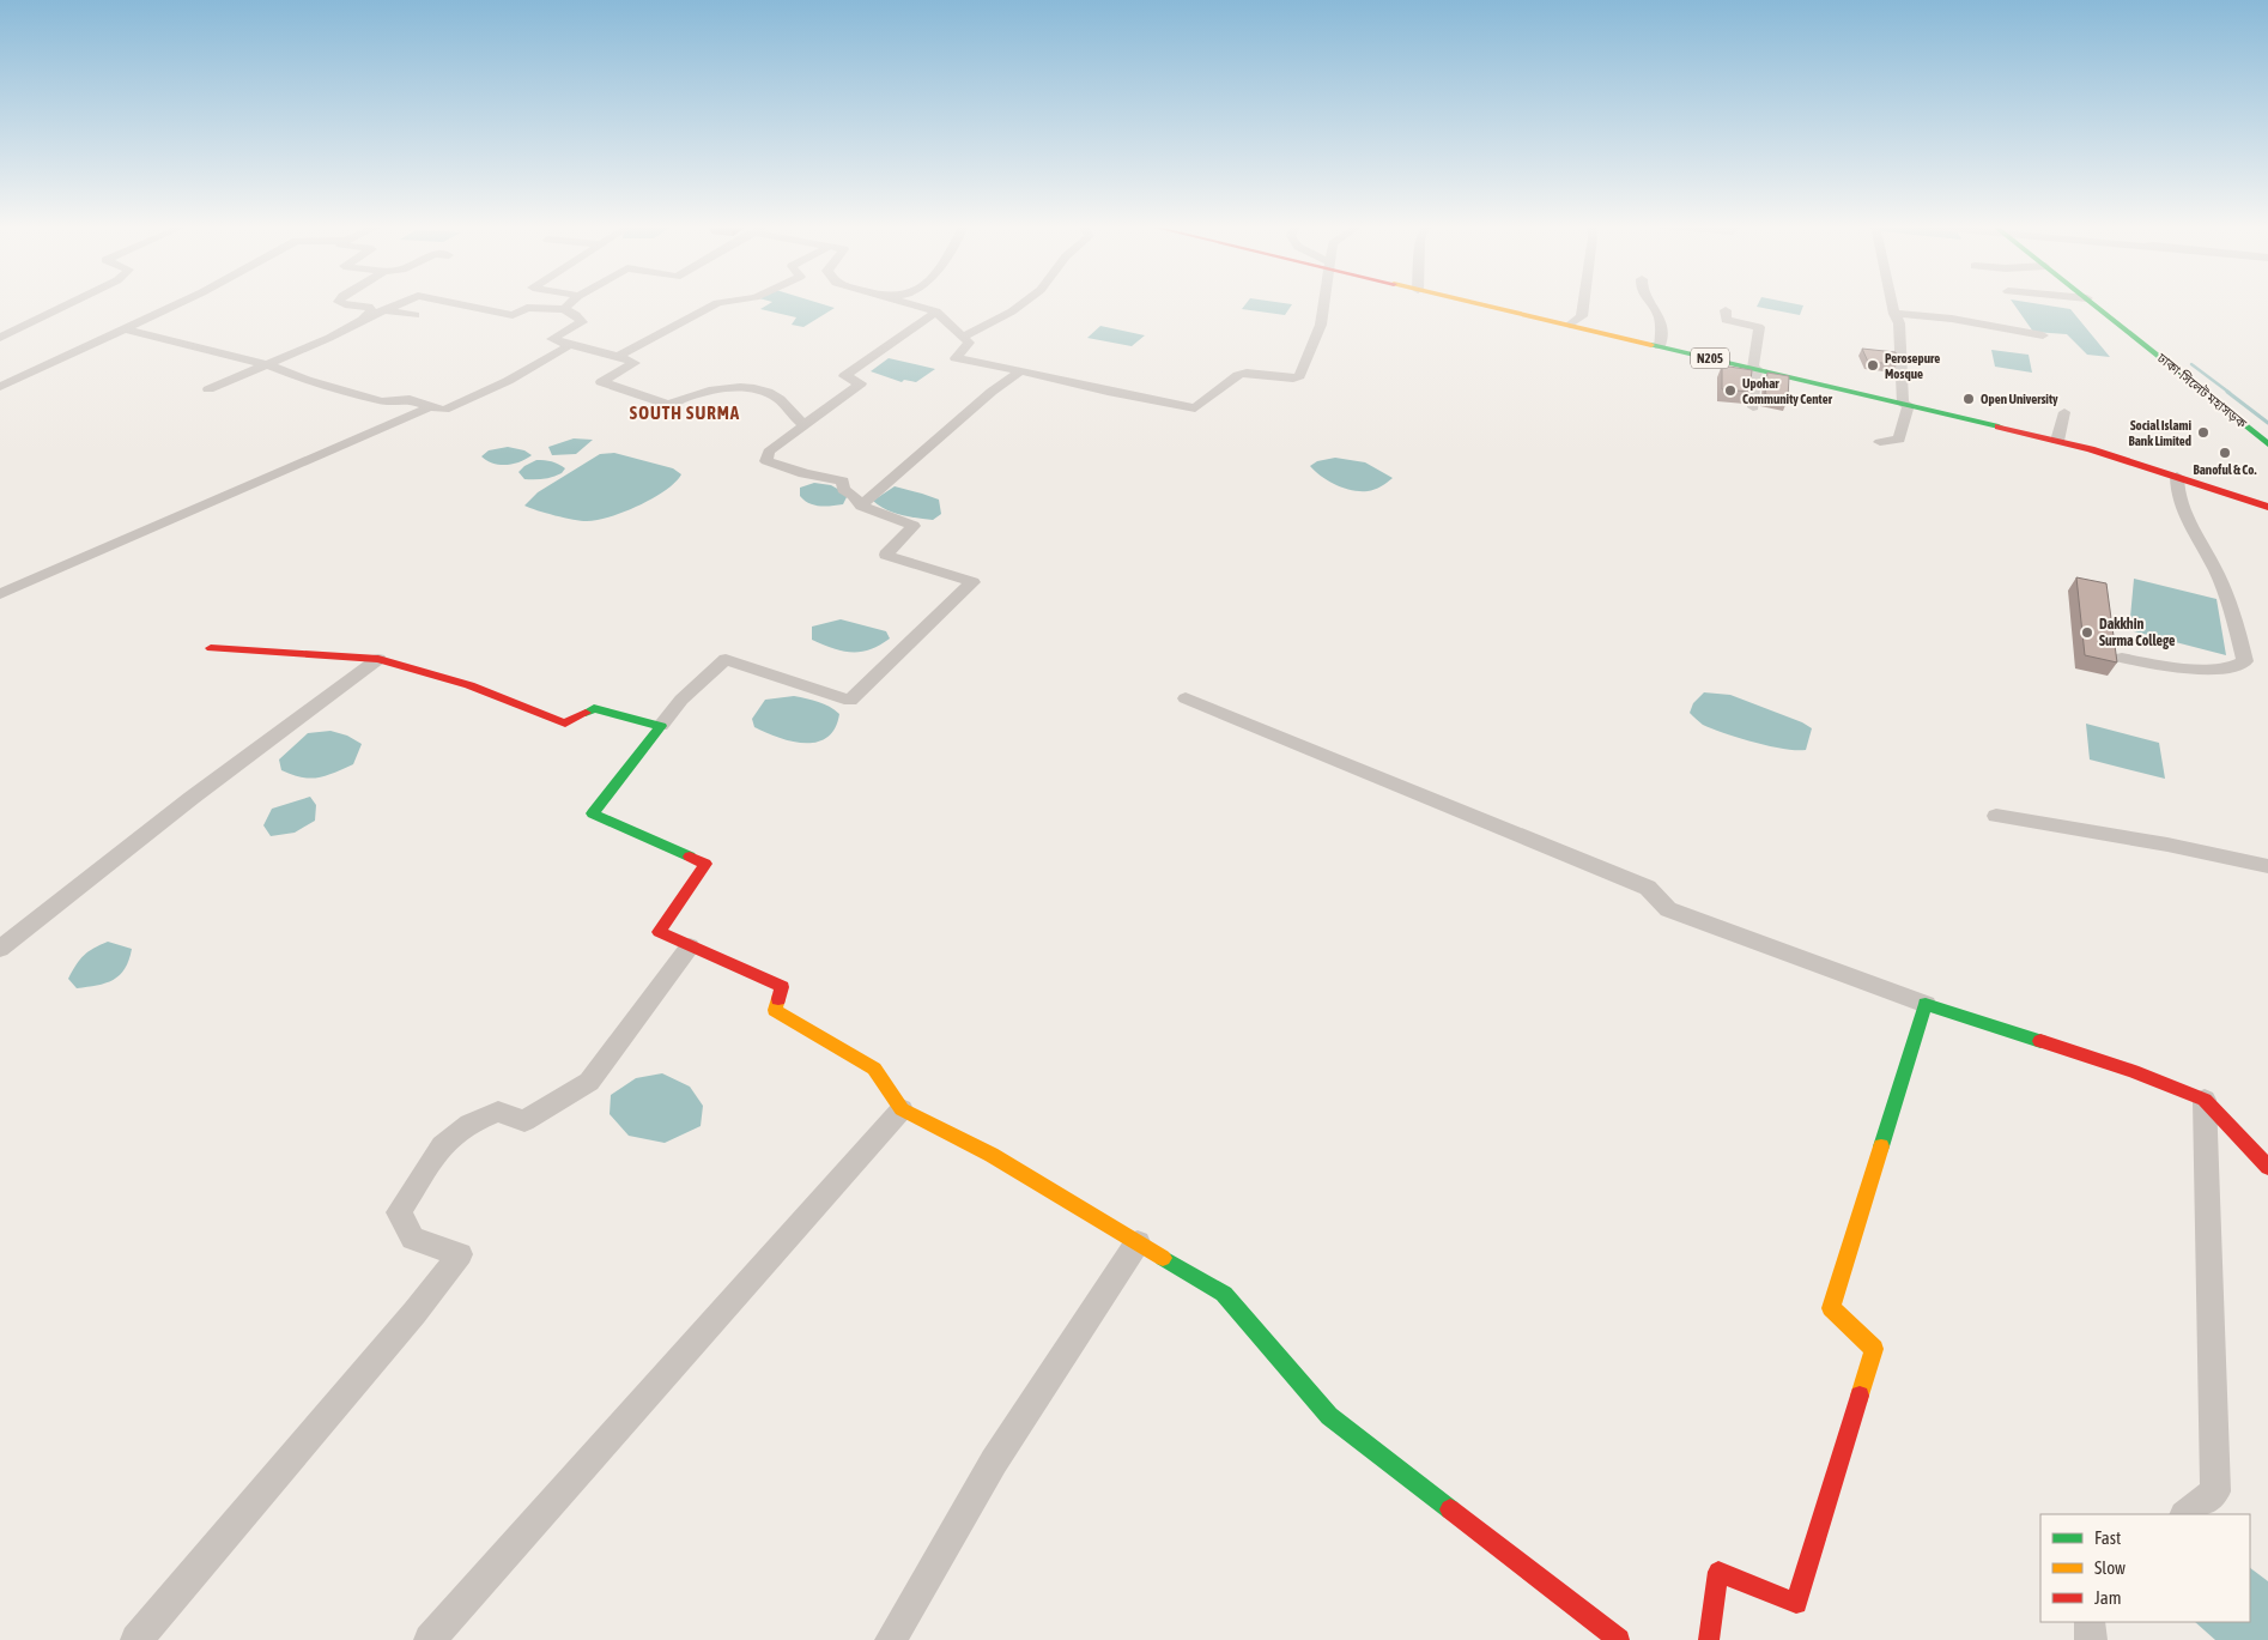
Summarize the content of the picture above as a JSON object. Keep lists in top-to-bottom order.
{
  "streets": {
    "main road": ["N205", "ঢাকা-সিলেট মহাসড়ক"]
  },
  "districts": ["SOUTH SURMA"],
  "places": [
    "Perosepure Mosque",
    "Upohar Community Center",
    "Open University",
    "Social Islami Bank Limited",
    "Banoful & Co.",
    "Dakkhin Surma College"
  ],
  "legend": ["Fast", "Slow", "Jam"]
}
